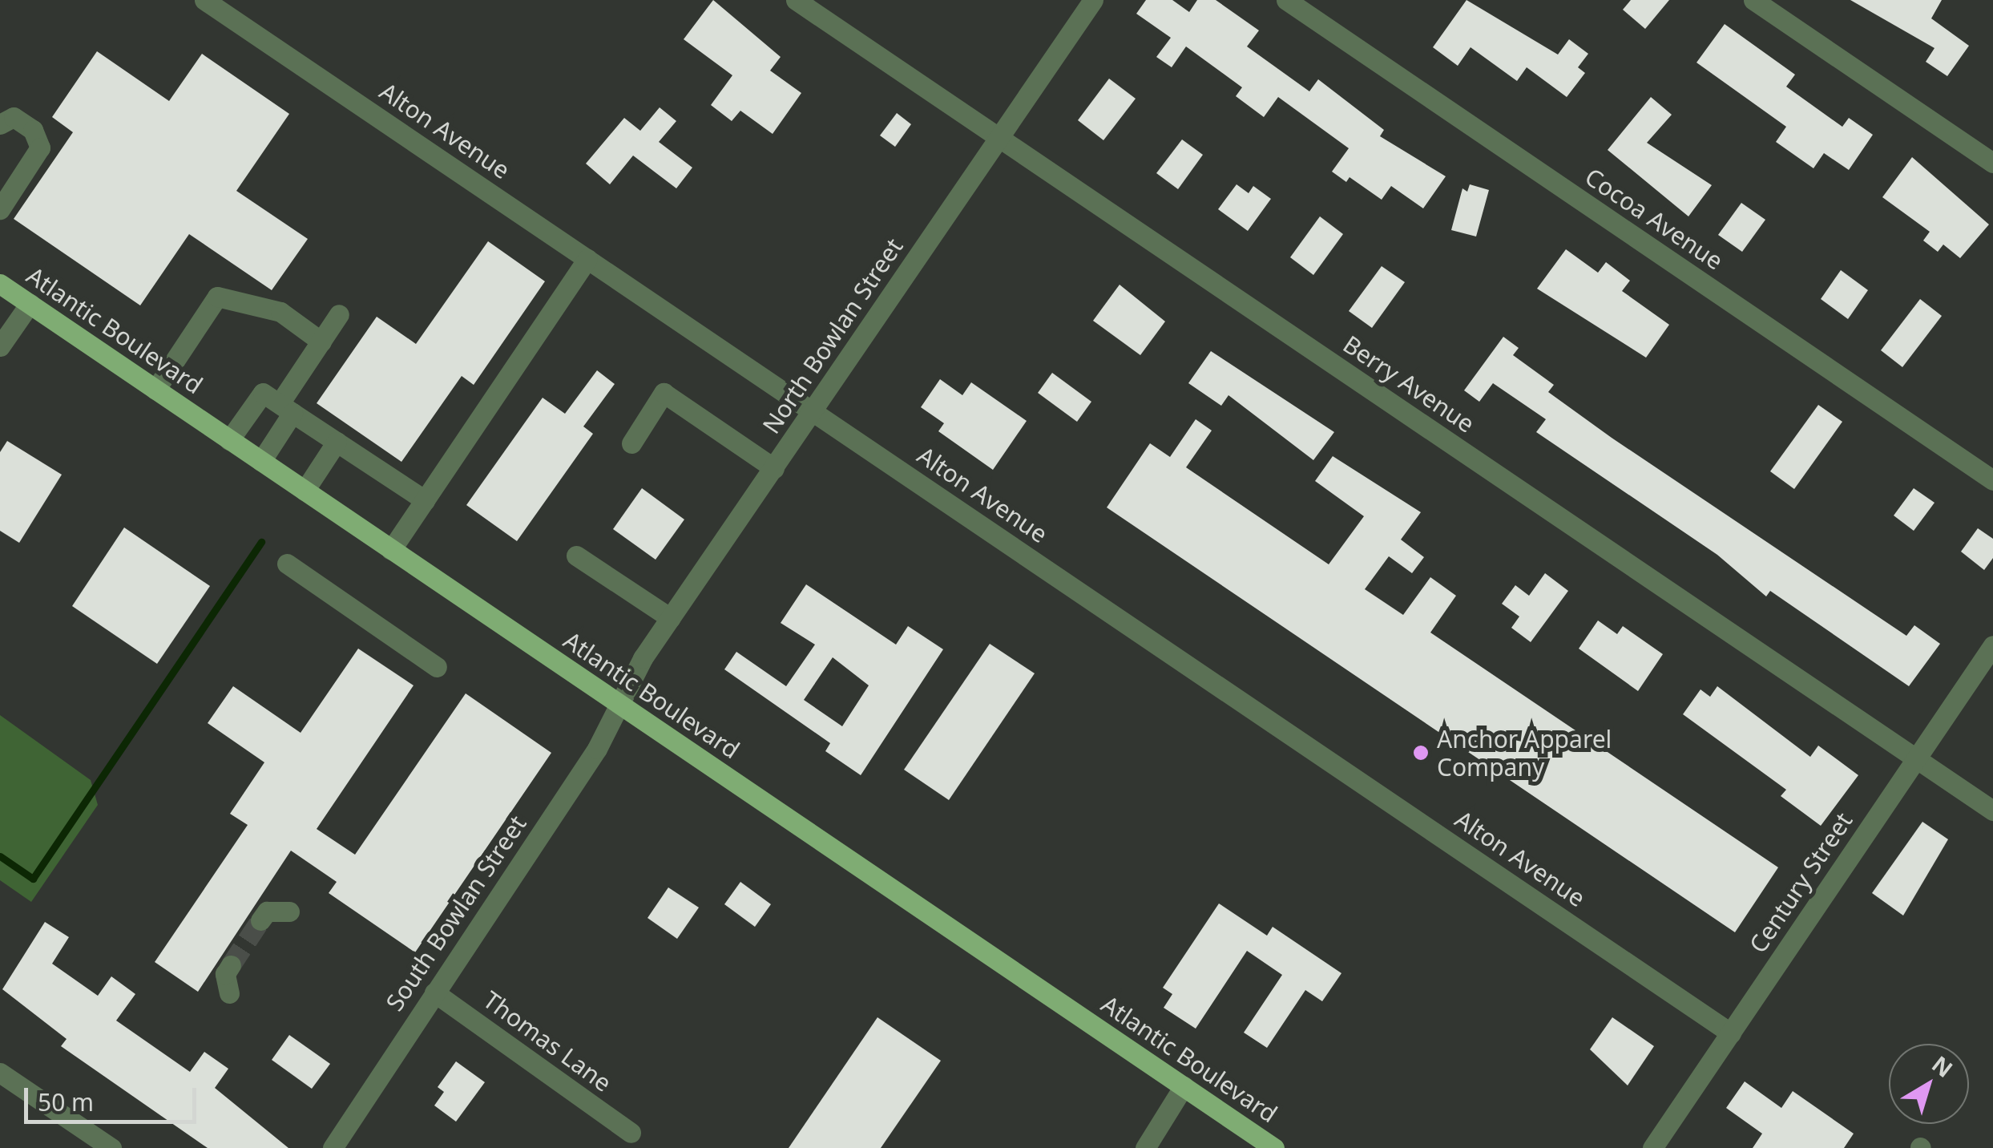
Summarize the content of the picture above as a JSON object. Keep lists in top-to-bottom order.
{
  "streets": {
    "main road": ["Atlantic Boulevard"],
    "street": [
      "Alton Avenue",
      "Cocoa Avenue",
      "North Bowlan Street",
      "Berry Avenue",
      "Century Street",
      "South Bowlan Street",
      "Thomas Lane"
    ]
  },
  "crossings": [
    ["Alton Avenue", "North Bowlan Street"],
    ["Alton Avenue", "Century Street"],
    ["Atlantic Boulevard", "North Bowlan Street"],
    ["Atlantic Boulevard", "South Bowlan Street"],
    ["North Bowlan Street", "Berry Avenue"],
    ["North Bowlan Street", "South Bowlan Street"],
    ["Berry Avenue", "Century Street"],
    ["South Bowlan Street", "Thomas Lane"]
  ],
  "places": ["Anchor Apparel Company"],
  "scale_bar": "50 m",
  "north": "top right"
}
